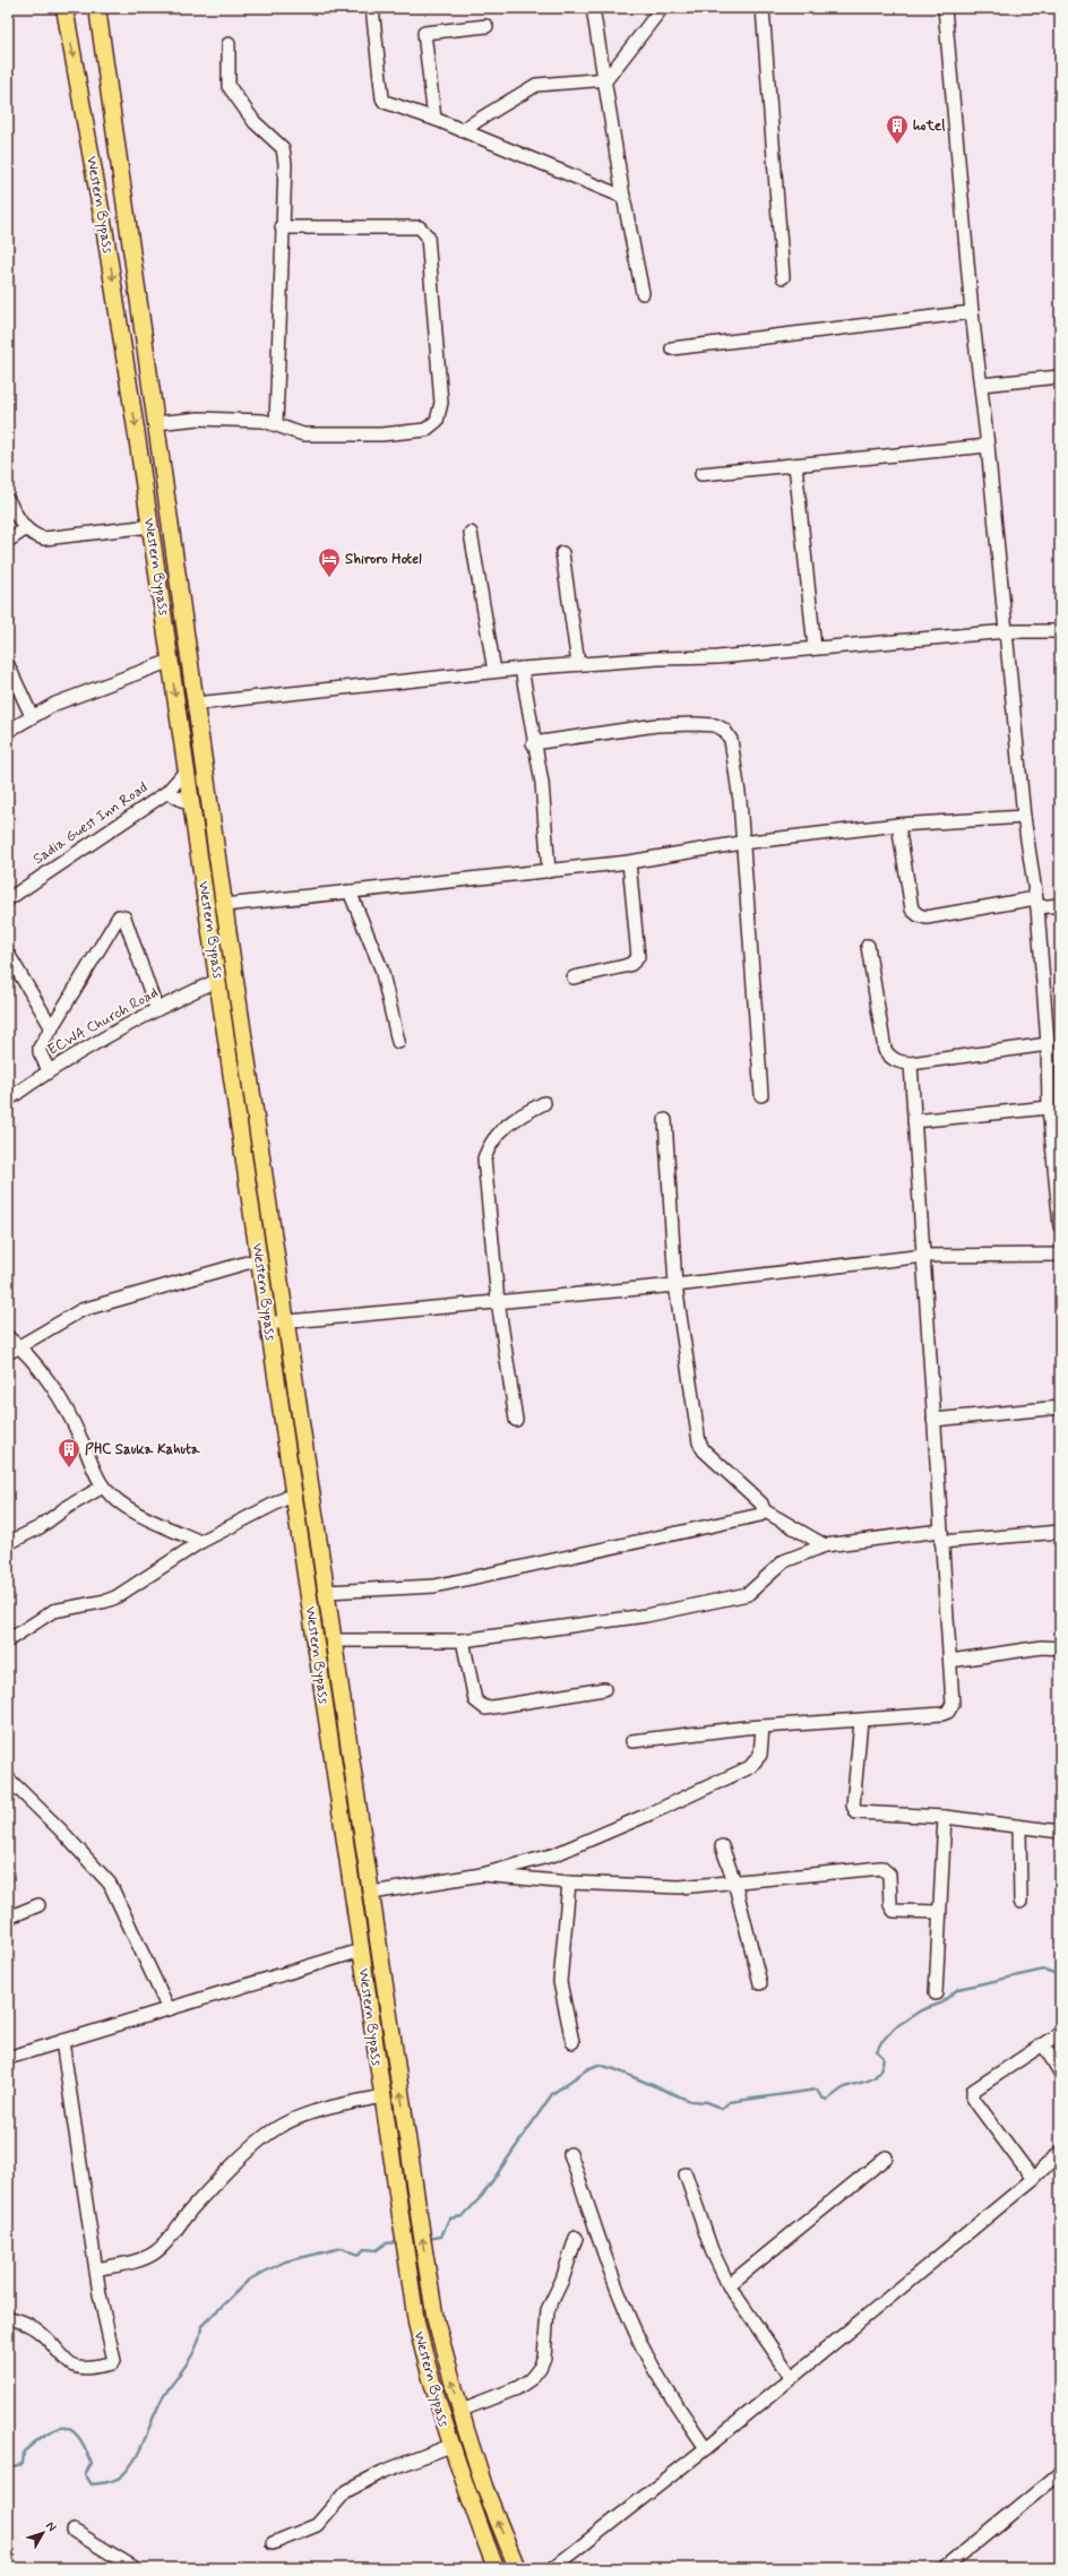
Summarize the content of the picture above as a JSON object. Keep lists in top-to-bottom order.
{
  "streets": {
    "main road": ["Western Bypass"],
    "street": ["Sadia Guest Inn Road", "ECWA Church Road"]
  },
  "crossings": [
    ["Western Bypass", "Sadia Guest Inn Road"],
    ["Western Bypass", "ECWA Church Road"]
  ],
  "places": {
    "building": ["hotel", "PHC Sauka Kahuta"],
    "hotel": ["Shiroro Hotel"]
  },
  "north": "top right"
}
